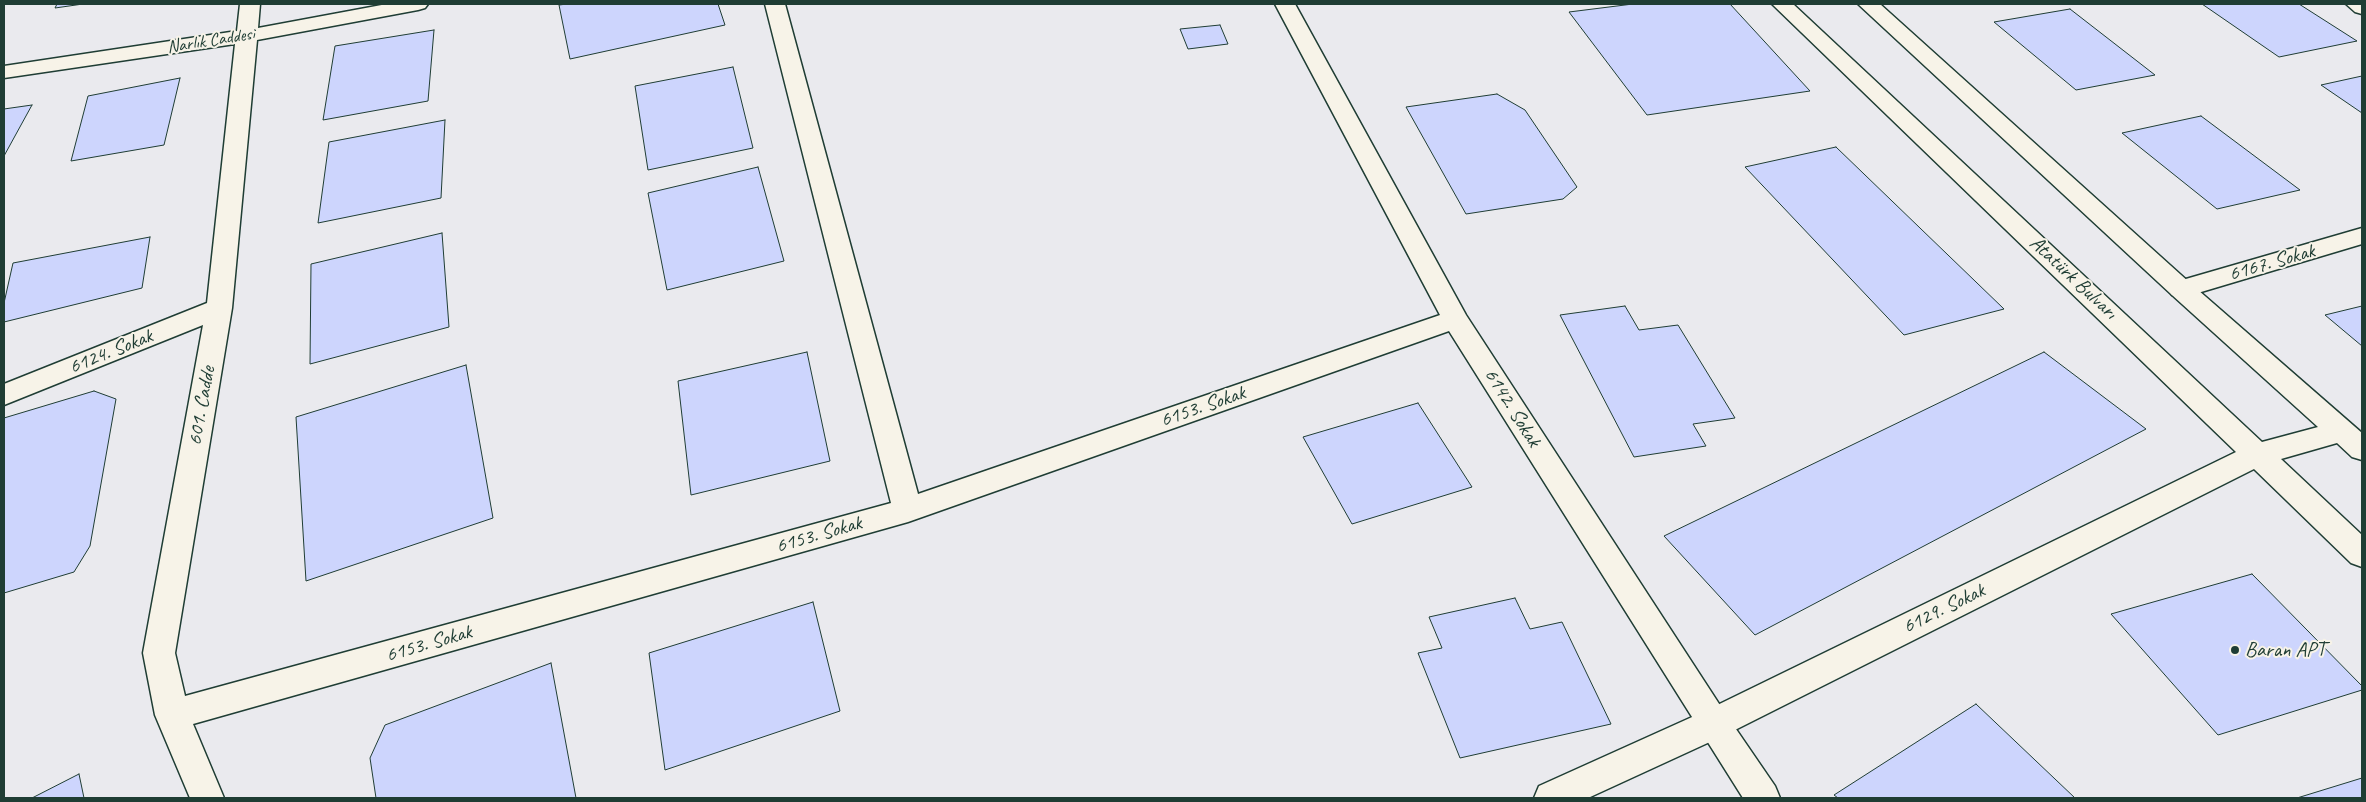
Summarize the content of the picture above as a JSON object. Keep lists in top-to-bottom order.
{
  "streets": {
    "street": [
      "Narlık Caddesi",
      "6167. Sokak",
      "Atatürk Bulvarı",
      "6124. Sokak",
      "601. Cadde",
      "6153. Sokak",
      "6142. Sokak",
      "6129. Sokak"
    ]
  },
  "crossings": [
    ["Narlık Caddesi", "601. Cadde"],
    ["Atatürk Bulvarı", "6129. Sokak"],
    ["6124. Sokak", "601. Cadde"],
    ["601. Cadde", "6153. Sokak"],
    ["6153. Sokak", "6142. Sokak"],
    ["6142. Sokak", "6129. Sokak"]
  ],
  "places": ["Baran APT"]
}
